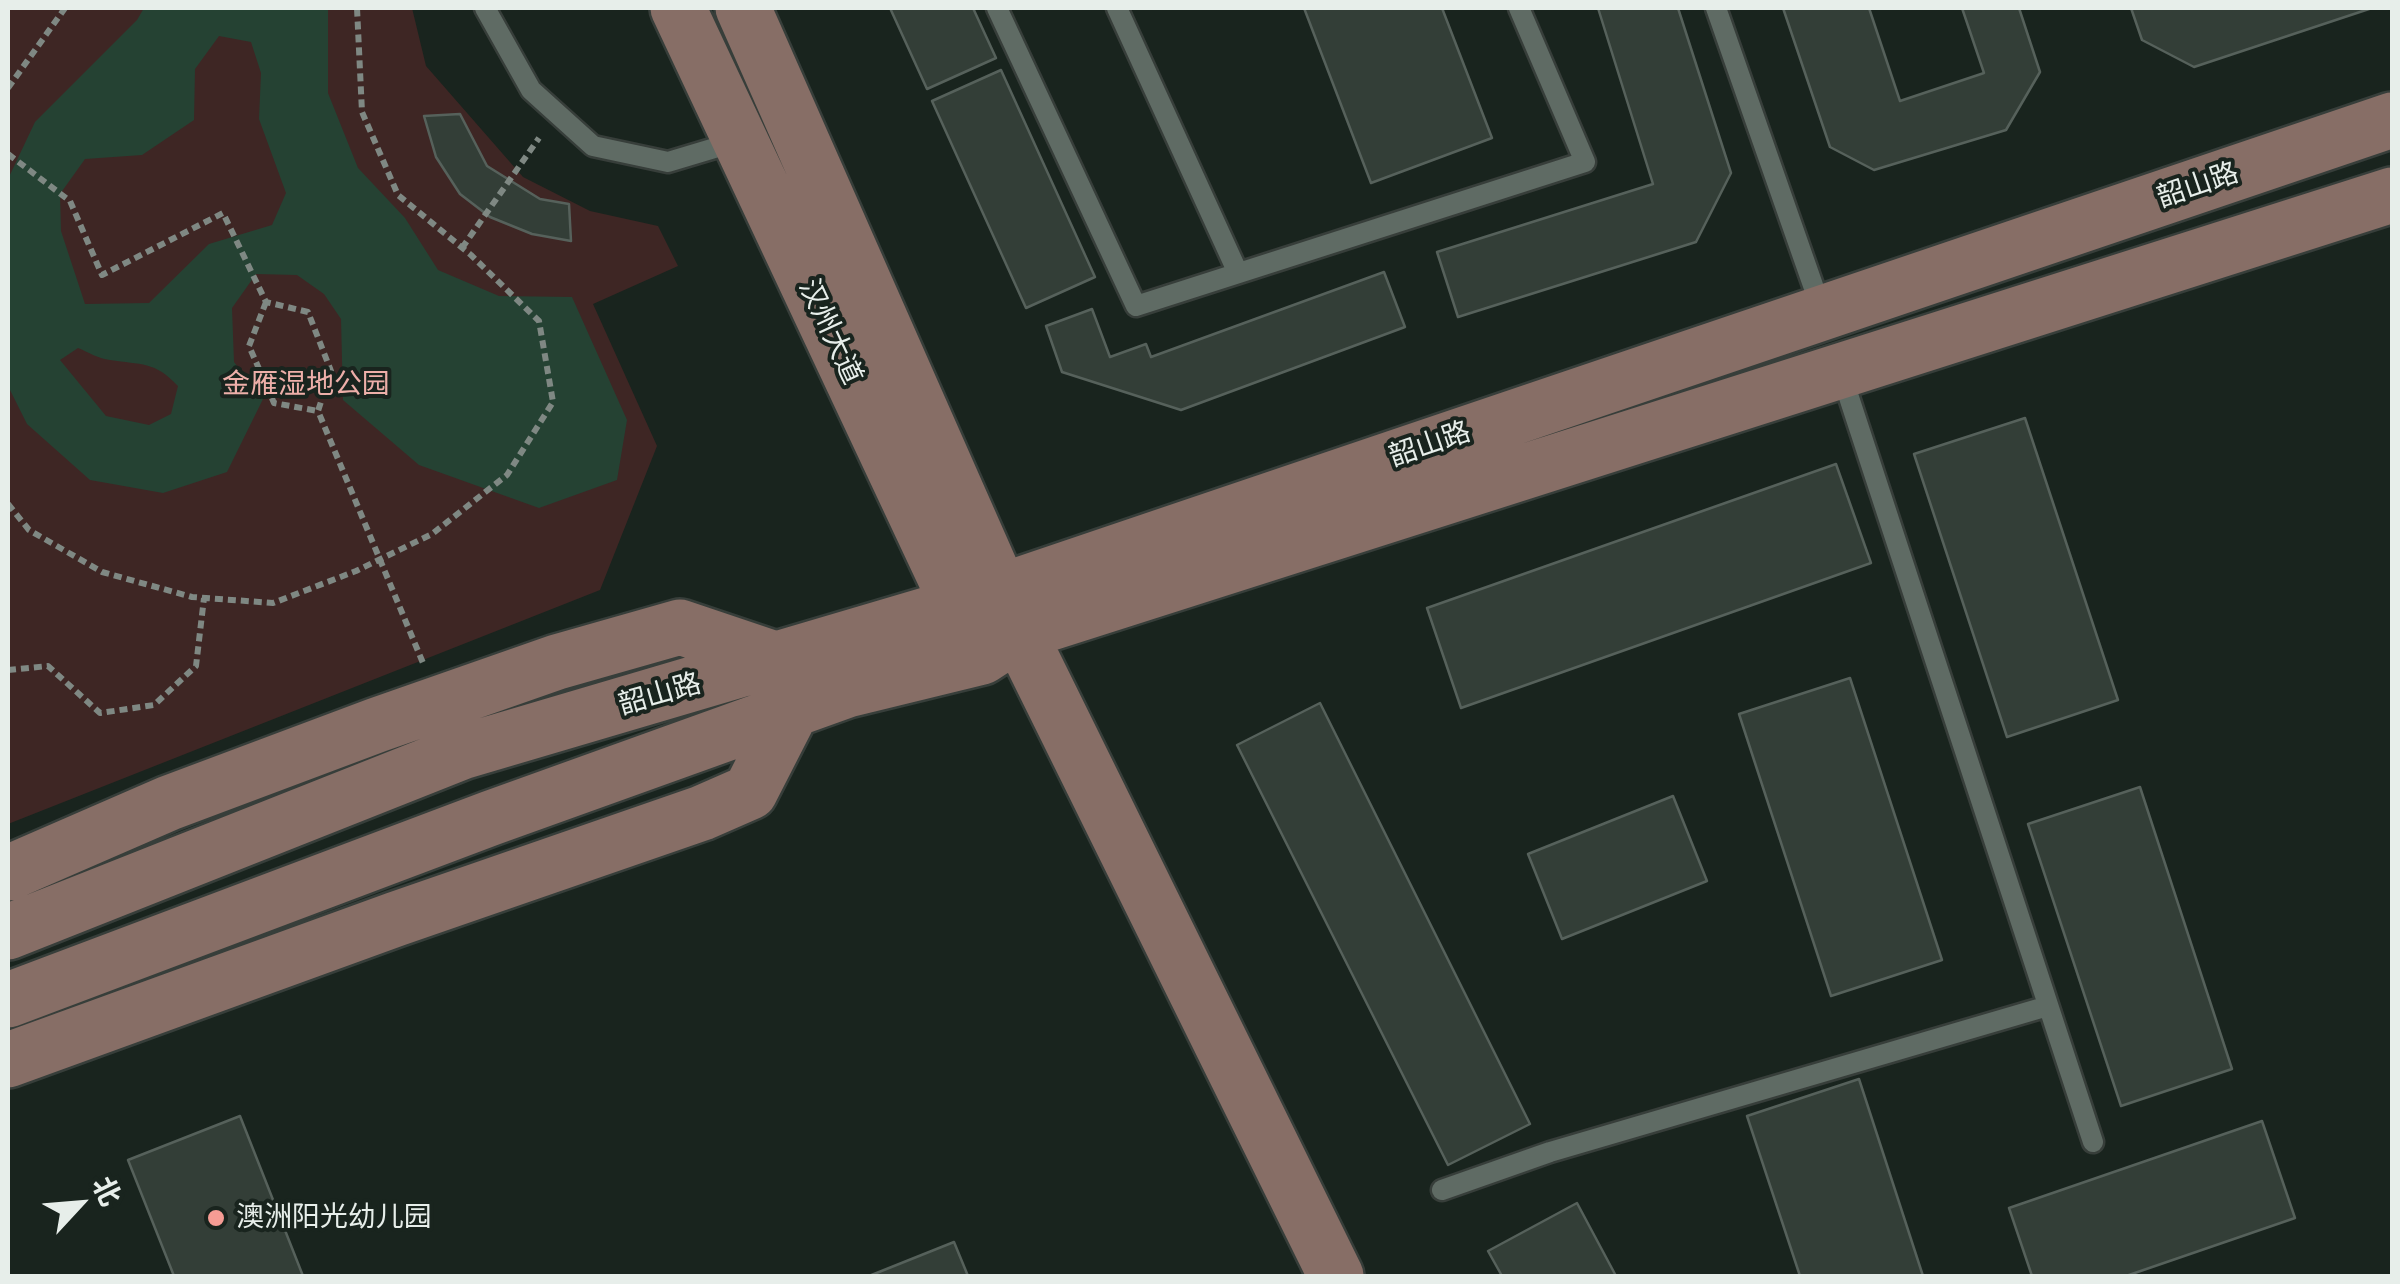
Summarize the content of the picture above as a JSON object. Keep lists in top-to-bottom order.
{
  "streets": {
    "main road": ["韶山路", "汉州大道"]
  },
  "crossings": [
    ["韶山路", "汉州大道"]
  ],
  "parks": ["金雁湿地公园"],
  "places": ["澳洲阳光幼儿园"],
  "north": "top right"
}
